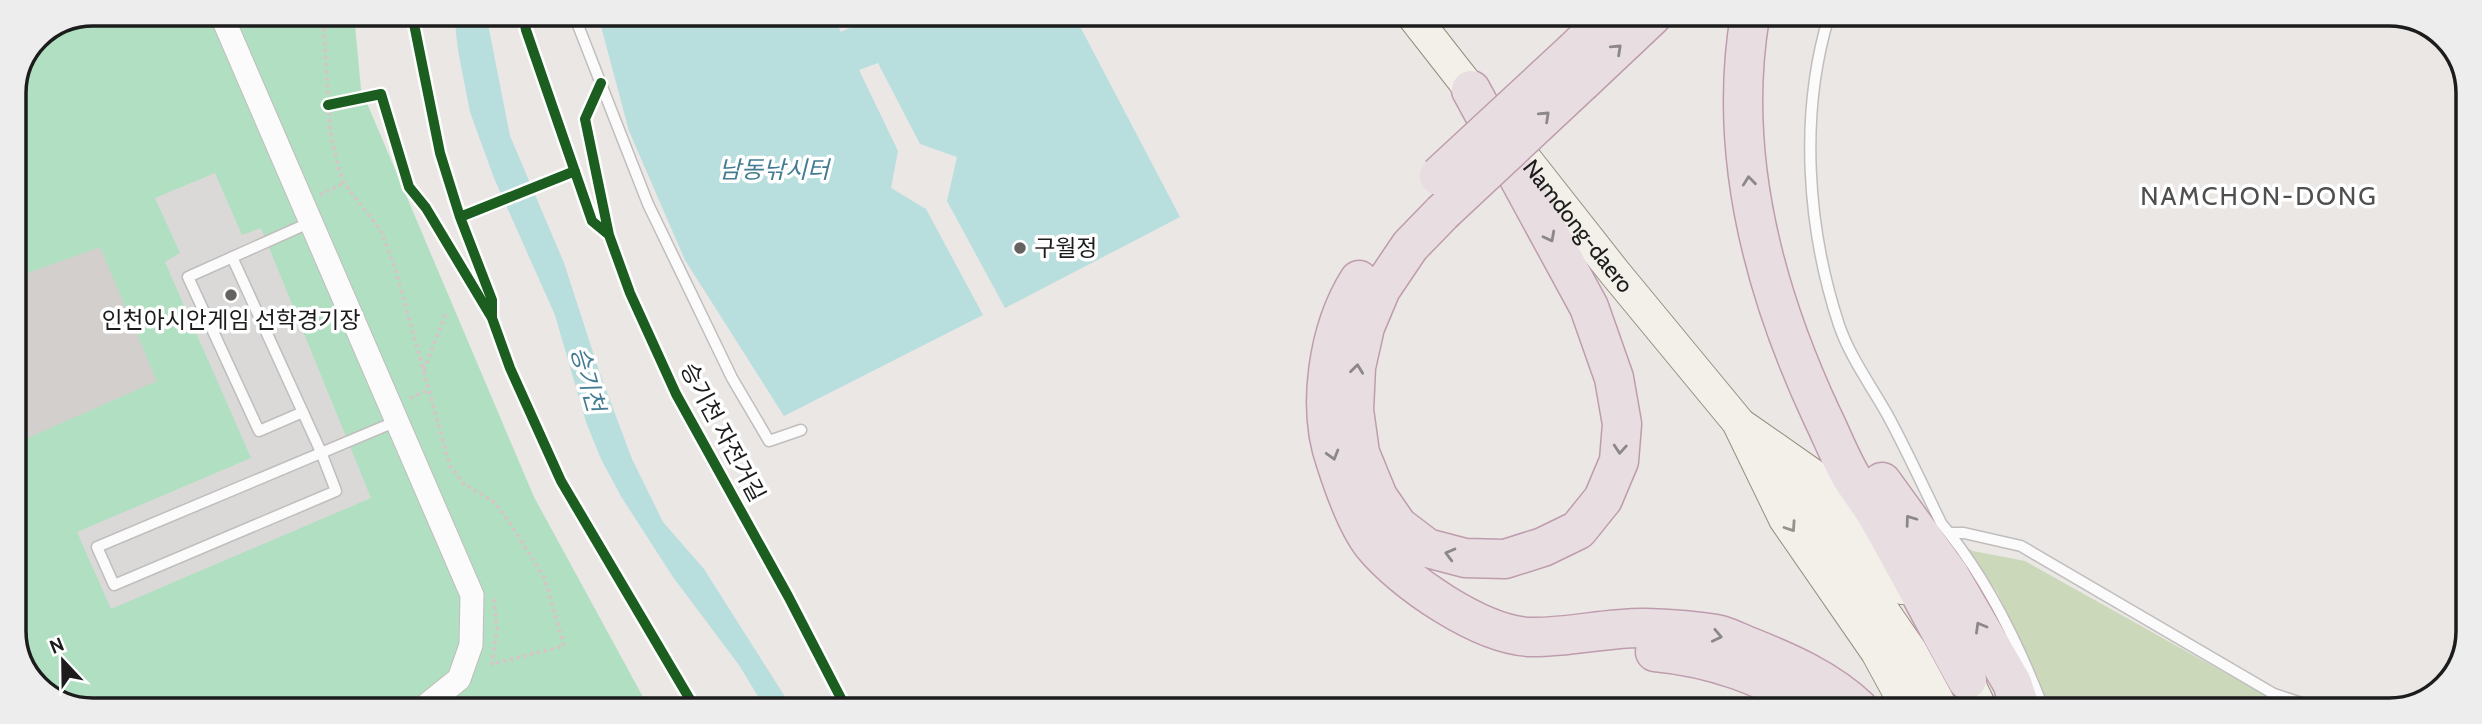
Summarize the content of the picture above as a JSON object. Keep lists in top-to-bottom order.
{
  "streets": {
    "main road": ["Namdong-daero"],
    "cycle path": ["승기천 자전거길"]
  },
  "districts": ["NAMCHON-DONG"],
  "water": ["남동낚시터", "승기천"],
  "places": ["구월정", "인천아시안게임 선학경기장"],
  "north": "top"
}
